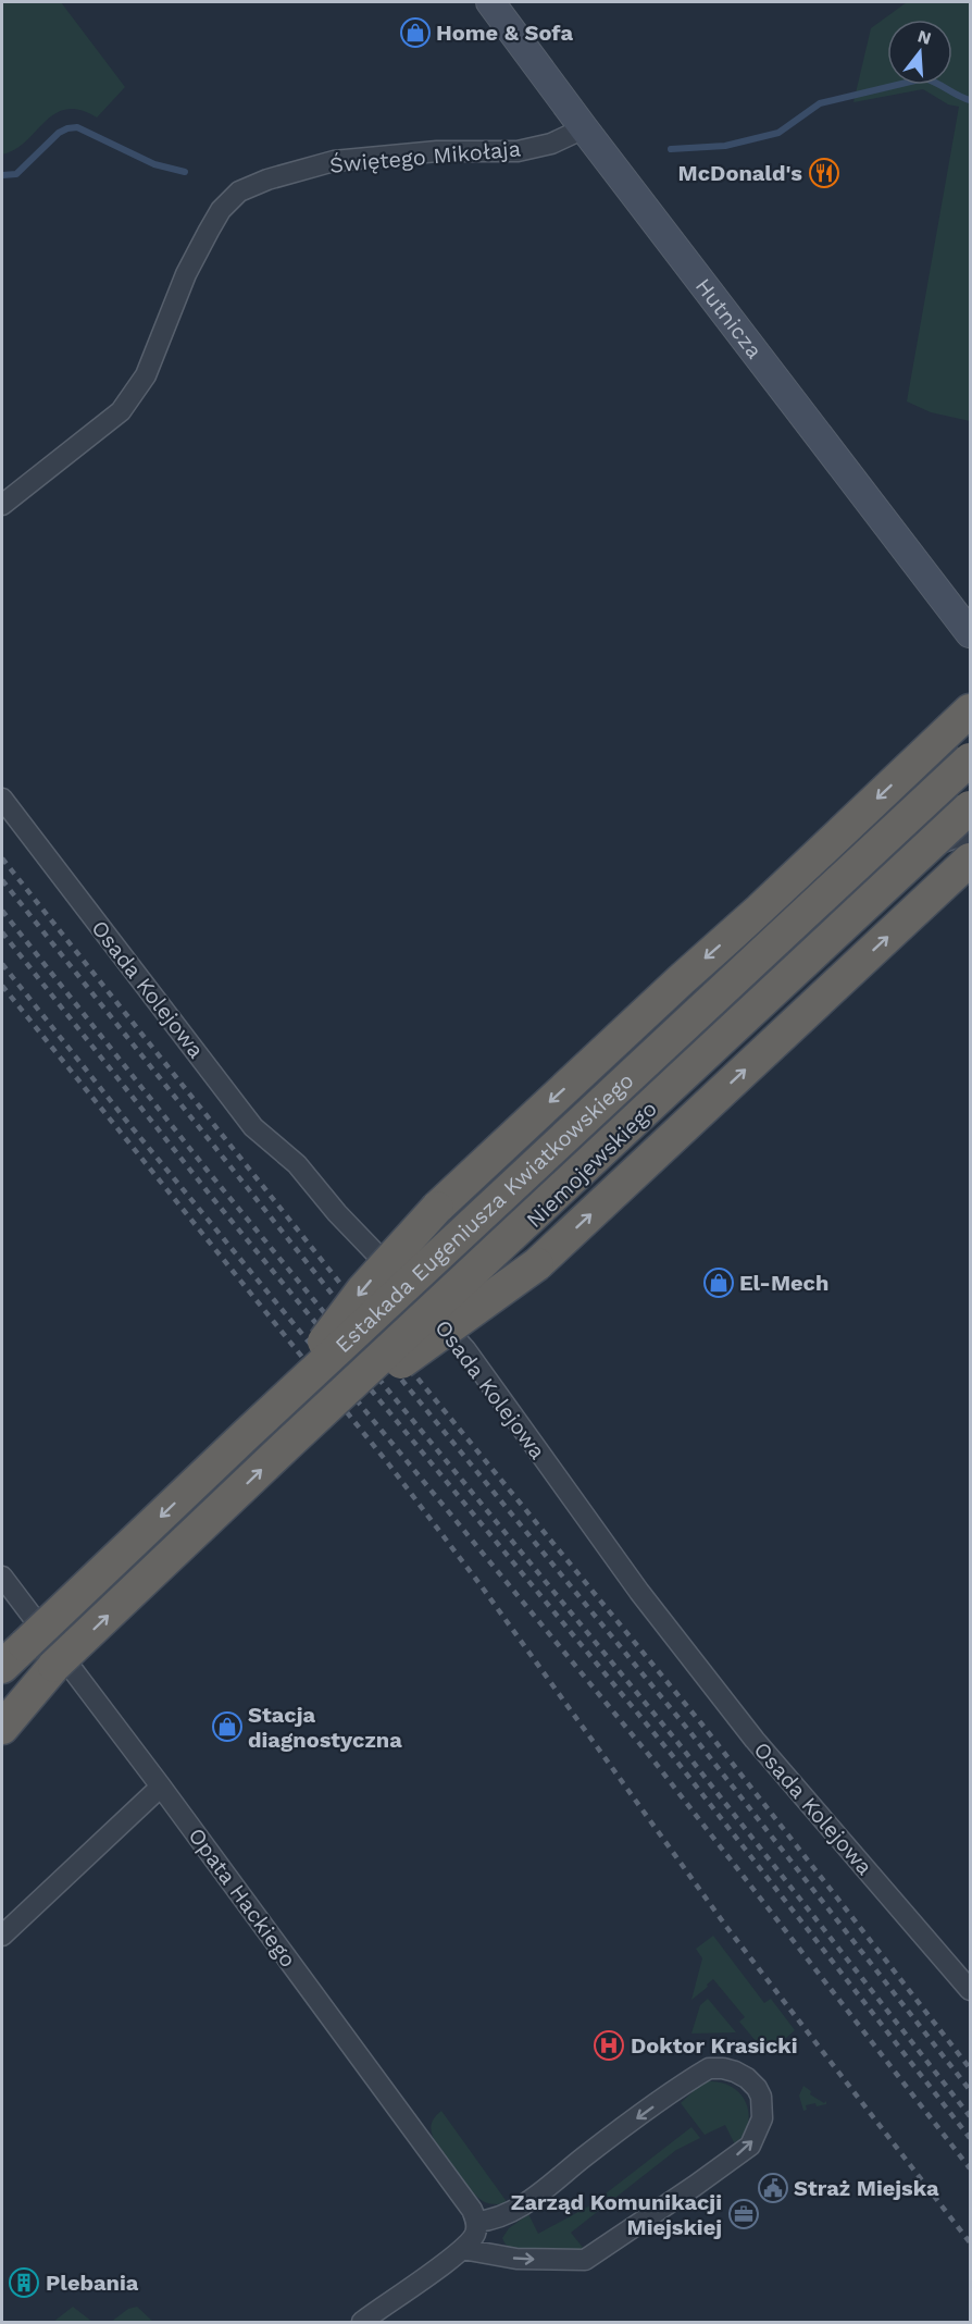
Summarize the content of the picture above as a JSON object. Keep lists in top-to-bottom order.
{
  "streets": {
    "highway": ["Estakada Eugeniusza Kwiatkowskiego"],
    "main road": ["Hutnicza"],
    "street": [
      "Świętego Mikołaja",
      "Osada Kolejowa",
      "Niemojewskiego",
      "Opata Hackiego"
    ]
  },
  "crossings": [
    ["Świętego Mikołaja", "Hutnicza"],
    ["Osada Kolejowa", "Niemojewskiego"]
  ],
  "places": {
    "shop": ["Home & Sofa", "El-Mech", "Stacja diagnostyczna"],
    "restaurant": ["McDonald's"],
    "hospital": ["Doktor Krasicki"],
    "public building": ["Straż Miejska"],
    "office": ["Zarząd Komunikacji Miejskiej"],
    "building": ["Plebania"]
  },
  "north": "top"
}
